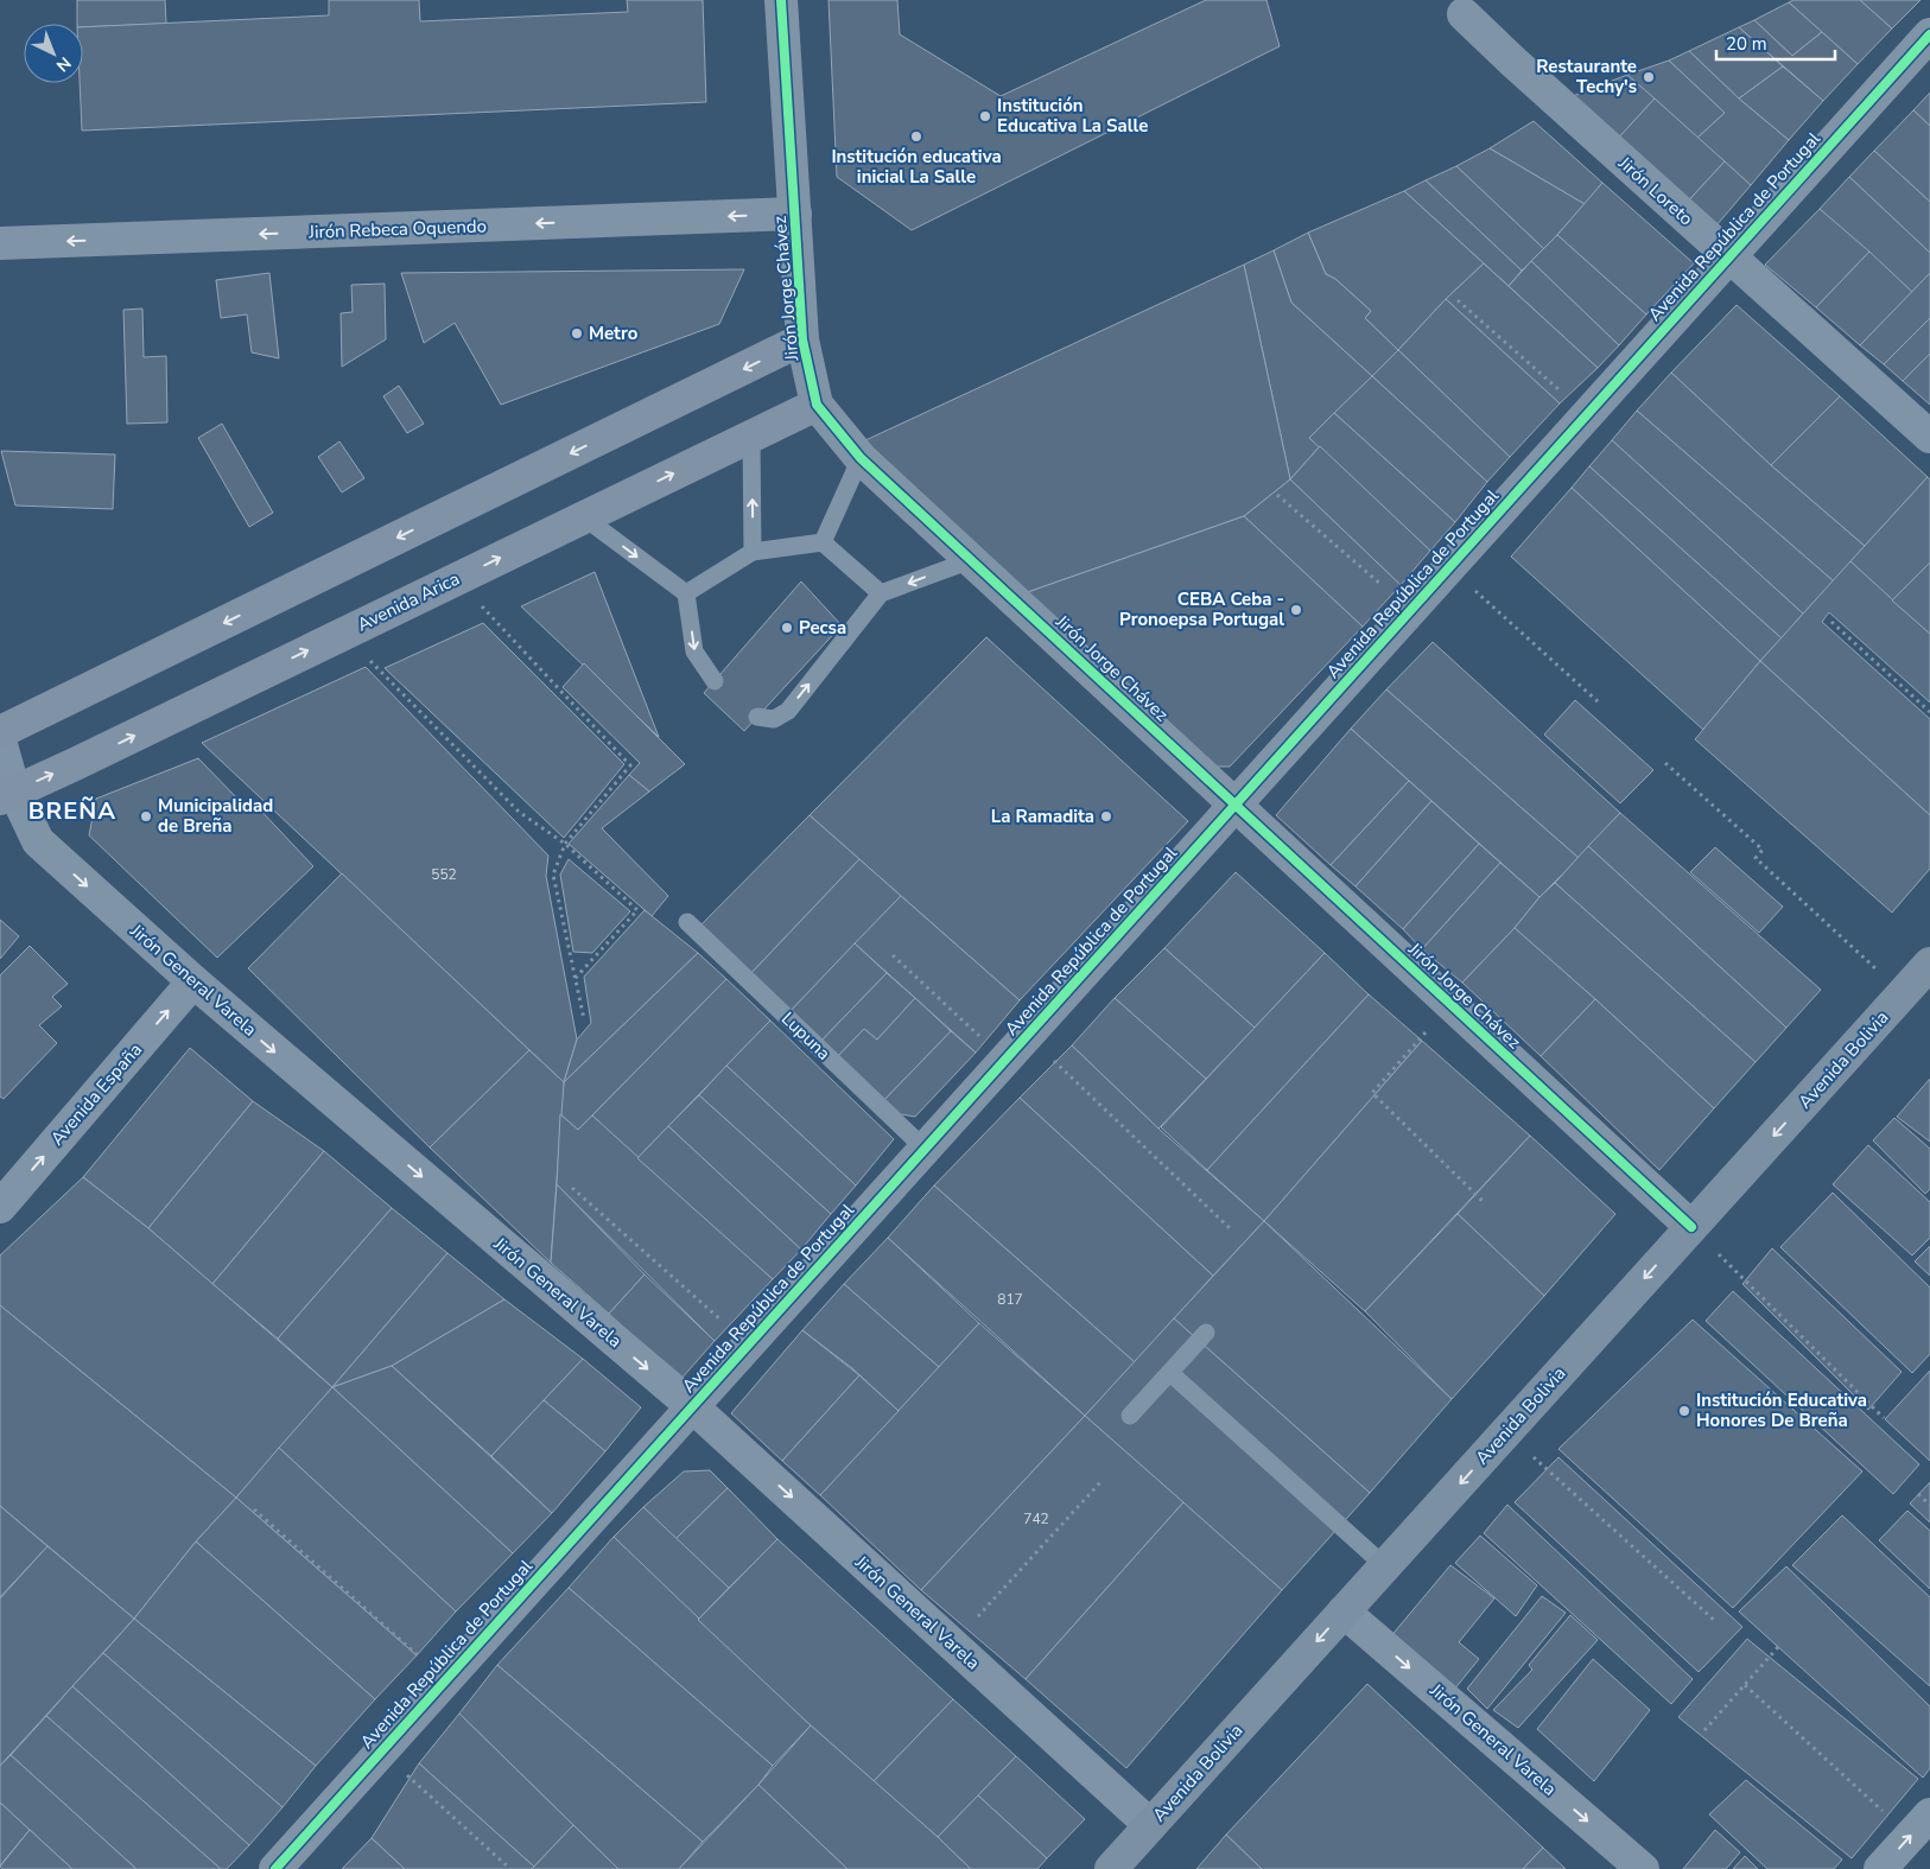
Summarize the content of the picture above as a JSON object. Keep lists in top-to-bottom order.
{
  "streets": {
    "main road": ["Avenida Arica", "Avenida Bolivia"],
    "street": [
      "Jirón Loreto",
      "Avenida República de Portugal",
      "Jirón Rebeca Oquendo",
      "Jirón Jorge Chávez",
      "Jirón General Varela",
      "Avenida España"
    ],
    "lane": ["Lupuna"]
  },
  "crossings": [
    ["Jirón Loreto", "Avenida República de Portugal"],
    ["Avenida República de Portugal", "Jirón Jorge Chávez"],
    ["Avenida República de Portugal", "Jirón General Varela"],
    ["Avenida República de Portugal", "Lupuna"],
    ["Jirón Rebeca Oquendo", "Jirón Jorge Chávez"],
    ["Jirón Jorge Chávez", "Avenida Arica"],
    ["Jirón Jorge Chávez", "Avenida Bolivia"],
    ["Avenida Arica", "Jirón General Varela"],
    ["Jirón General Varela", "Avenida Bolivia"],
    ["Jirón General Varela", "Avenida España"]
  ],
  "one_way": [
    "Jirón Rebeca Oquendo",
    "Jirón General Varela",
    "Avenida Bolivia",
    "Avenida España"
  ],
  "districts": ["BREÑA"],
  "places": [
    "Restaurante Techy's",
    "Institución Educativa La Salle",
    "Institución educativa inicial La Salle",
    "Metro",
    "CEBA Ceba - Pronoepsa Portugal",
    "Pecsa",
    "Municipalidad de Breña",
    "La Ramadita",
    "Institución Educativa Honores De Breña"
  ],
  "house_numbers": ["552", "817", "742"],
  "scale_bar": "20 m",
  "north": "bottom right"
}
